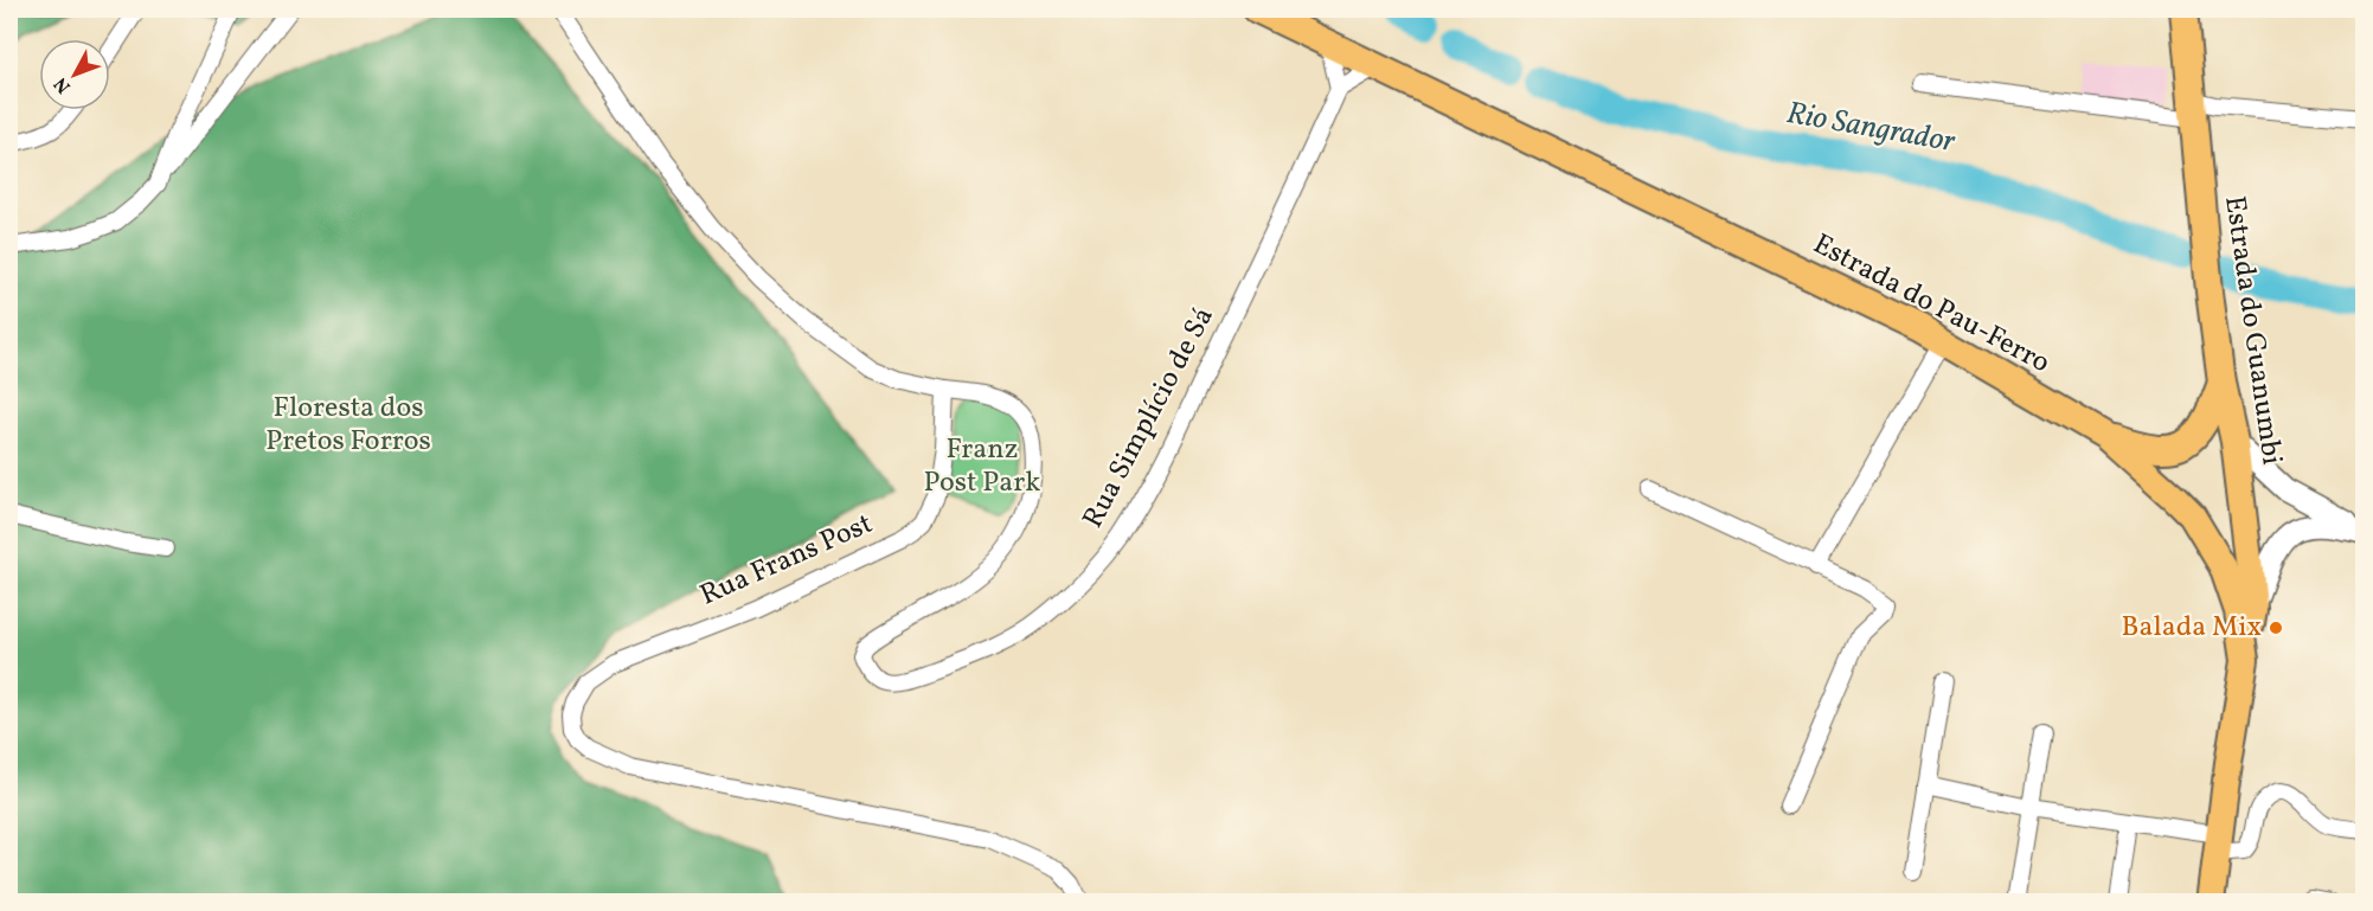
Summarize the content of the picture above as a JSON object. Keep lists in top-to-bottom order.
{
  "streets": {
    "main road": ["Estrada do Pau-Ferro", "Estrada do Guanumbi"],
    "street": ["Rua Simplício de Sá", "Rua Frans Post"]
  },
  "crossings": [
    ["Estrada do Pau-Ferro", "Estrada do Guanumbi"],
    ["Rua Simplício de Sá", "Rua Frans Post"]
  ],
  "water": ["Rio Sangrador"],
  "parks": ["Floresta dos Pretos Forros", "Franz Post Park"],
  "places": ["Balada Mix"],
  "north": "bottom left"
}
